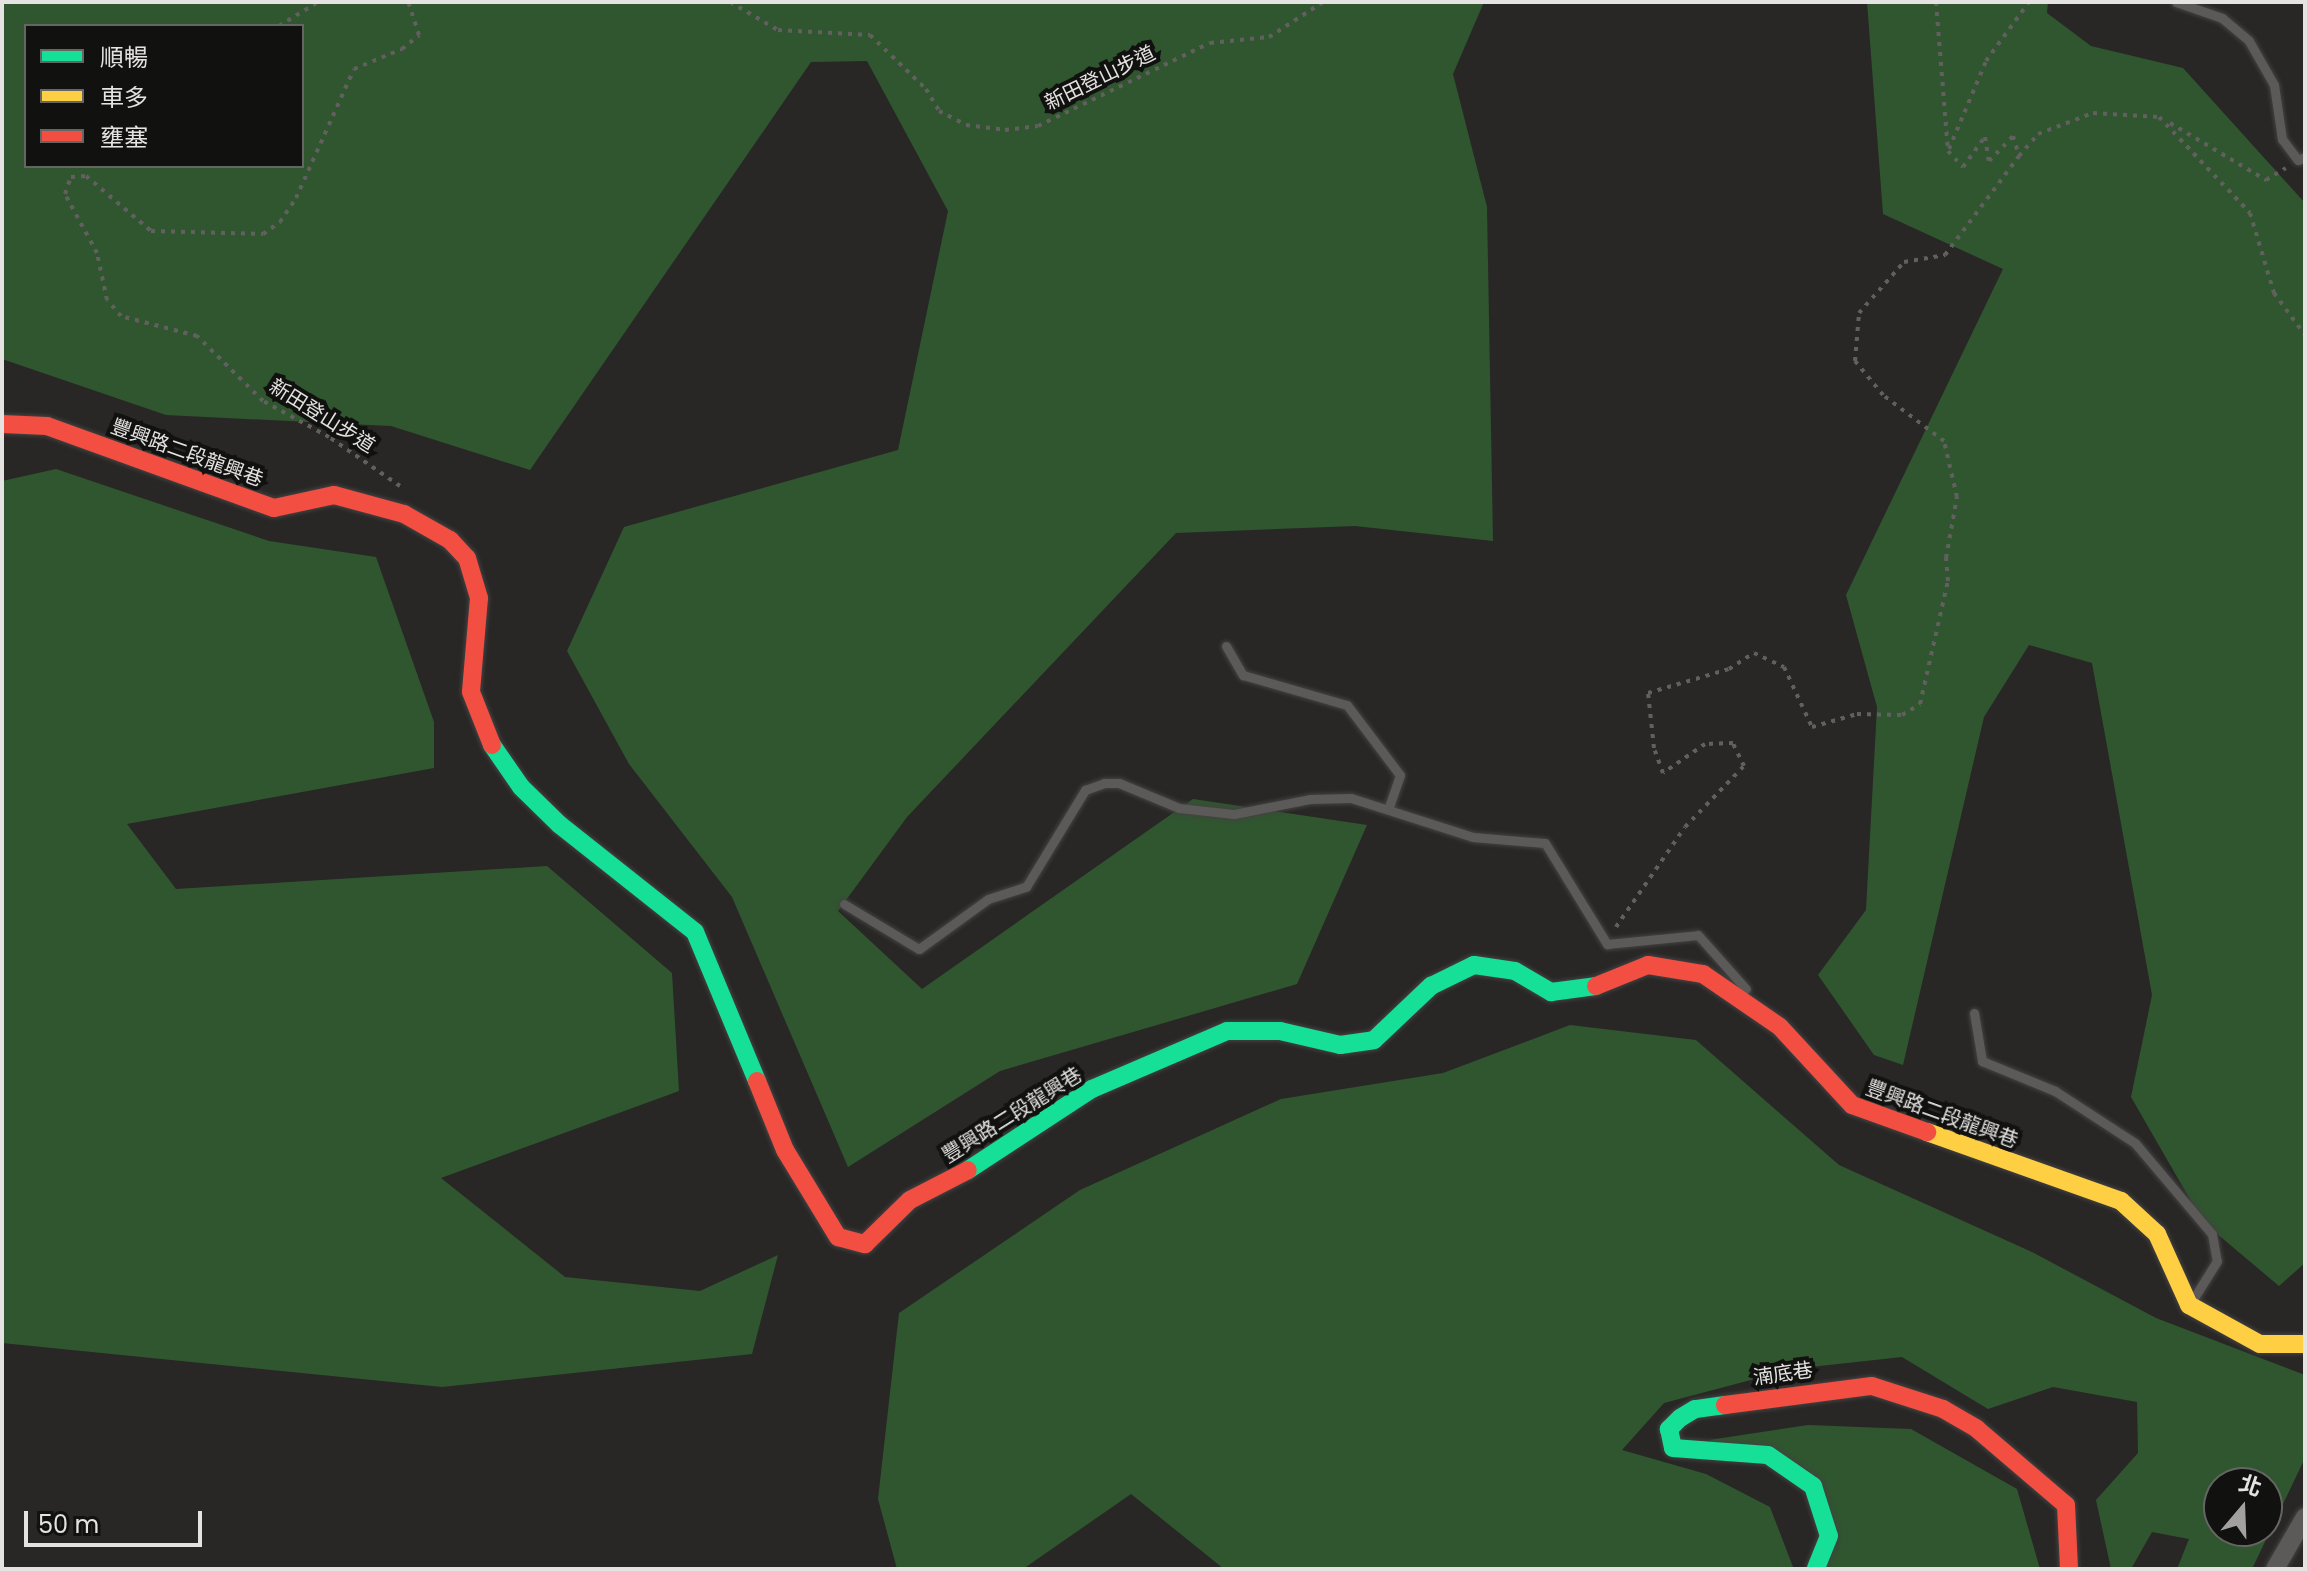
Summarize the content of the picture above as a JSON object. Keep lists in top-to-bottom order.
{
  "streets": {
    "street": ["豐興路二段龍興巷", "湳底巷"],
    "path": ["新田登山步道"]
  },
  "legend": ["順暢", "車多", "壅塞"],
  "scale_bar": "50 m",
  "north": "top"
}
